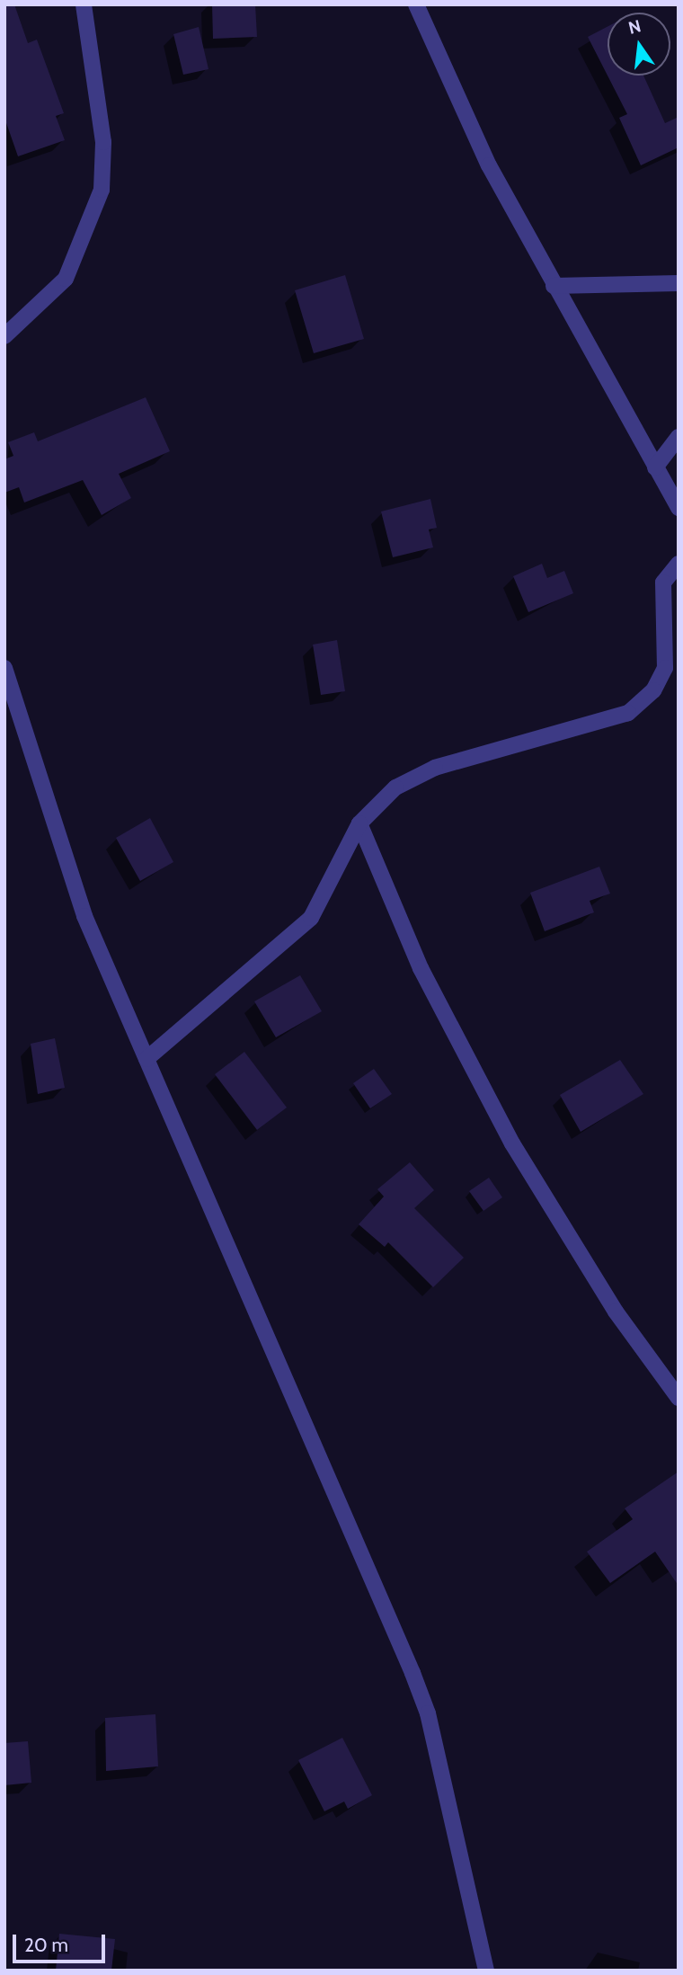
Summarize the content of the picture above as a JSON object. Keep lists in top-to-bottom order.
{
  "scale_bar": "20 m",
  "north": "top"
}
